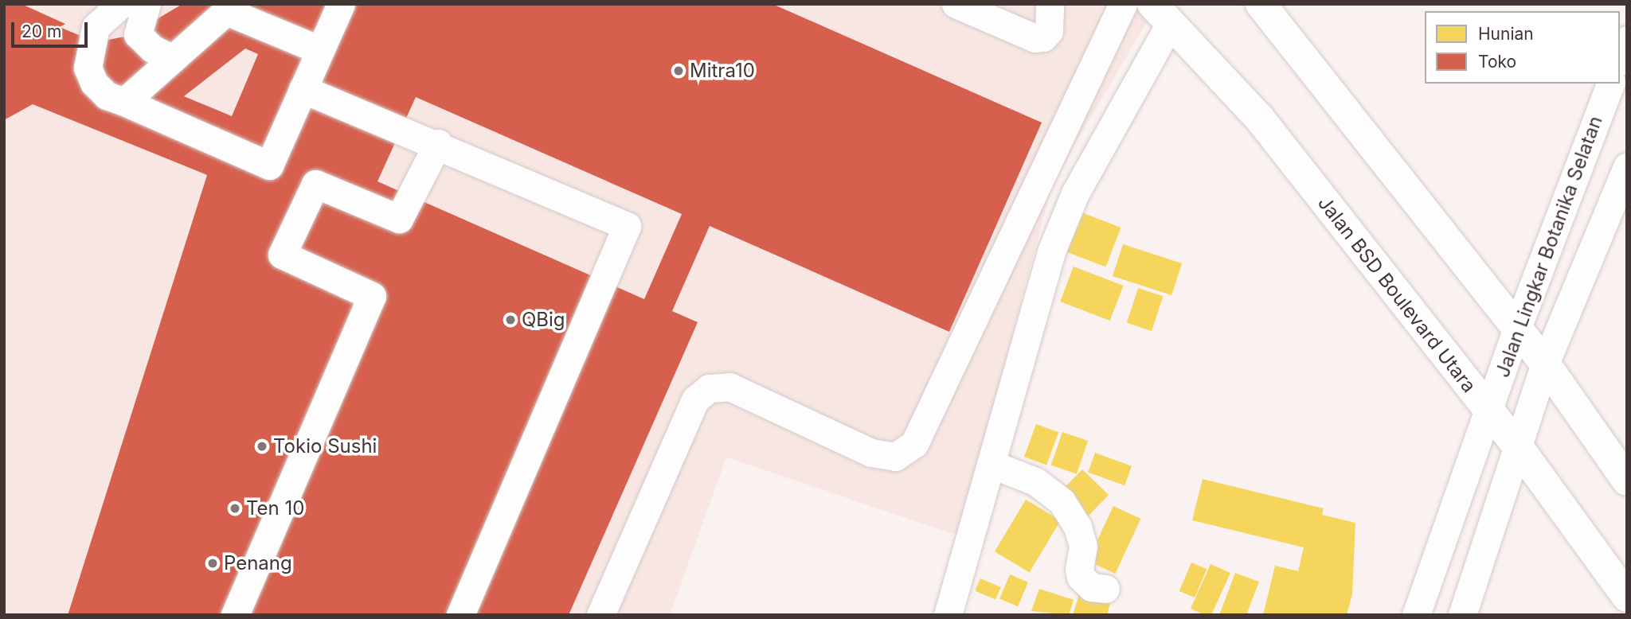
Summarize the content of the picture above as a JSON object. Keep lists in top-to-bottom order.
{
  "streets": {
    "main road": ["Jalan BSD Boulevard Utara"],
    "street": ["Jalan Lingkar Botanika Selatan"]
  },
  "crossings": [
    ["Jalan Lingkar Botanika Selatan", "Jalan BSD Boulevard Utara"]
  ],
  "places": [
    "Mitra10",
    "QBig",
    "Tokio Sushi",
    "Ten 10",
    "Penang"
  ],
  "legend": ["Hunian", "Toko"],
  "scale_bar": "20 m"
}
